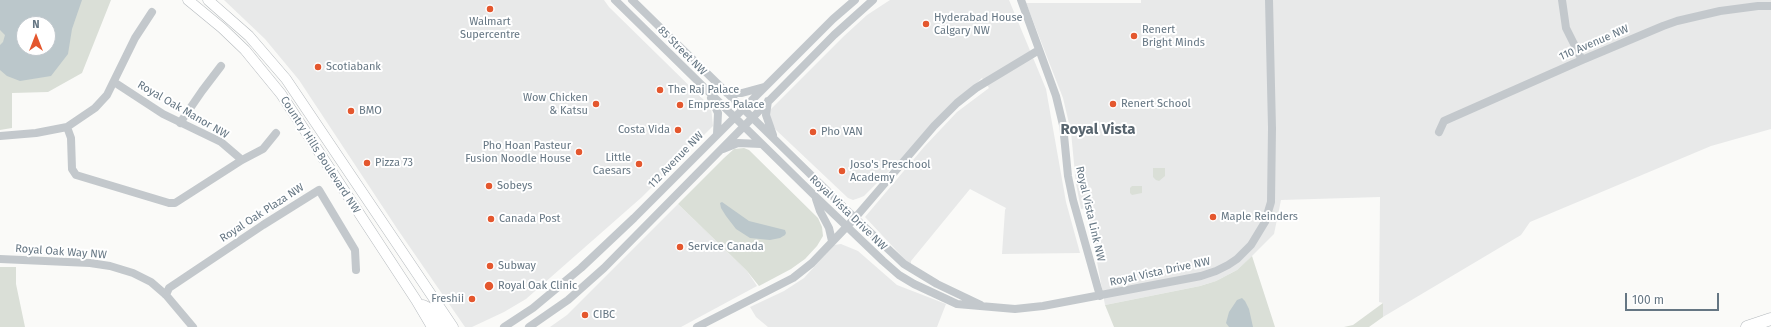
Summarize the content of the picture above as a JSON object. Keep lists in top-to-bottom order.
{
  "streets": {
    "main road": ["Country Hills Boulevard NW"],
    "street": [
      "110 Avenue NW",
      "85 Street NW",
      "Royal Oak Manor NW",
      "112 Avenue NW",
      "Royal Oak Plaza NW",
      "Royal Vista Drive NW",
      "Royal Vista Link NW",
      "Royal Oak Way NW"
    ]
  },
  "crossings": [
    ["85 Street NW", "112 Avenue NW"],
    ["85 Street NW", "Royal Vista Drive NW"],
    ["112 Avenue NW", "Royal Vista Drive NW"],
    ["Royal Oak Plaza NW", "Royal Oak Way NW"],
    ["Royal Vista Drive NW", "Royal Vista Link NW"]
  ],
  "districts": ["Royal Vista"],
  "places": [
    "Walmart Supercentre",
    "Hyderabad House Calgary NW",
    "Renert Bright Minds",
    "Scotiabank",
    "The Raj Palace",
    "Wow Chicken & Katsu",
    "Renert School",
    "Empress Palace",
    "BMO",
    "Costa Vida",
    "Pho VAN",
    "Pho Hoan Pasteur Fusion Noodle House",
    "Pizza 73",
    "Little Caesars",
    "Joso's Preschool Academy",
    "Sobeys",
    "Maple Reinders",
    "Canada Post",
    "Service Canada",
    "Subway",
    "Royal Oak Clinic",
    "Freshii",
    "CIBC"
  ],
  "scale_bar": "100 m",
  "north": "top"
}
